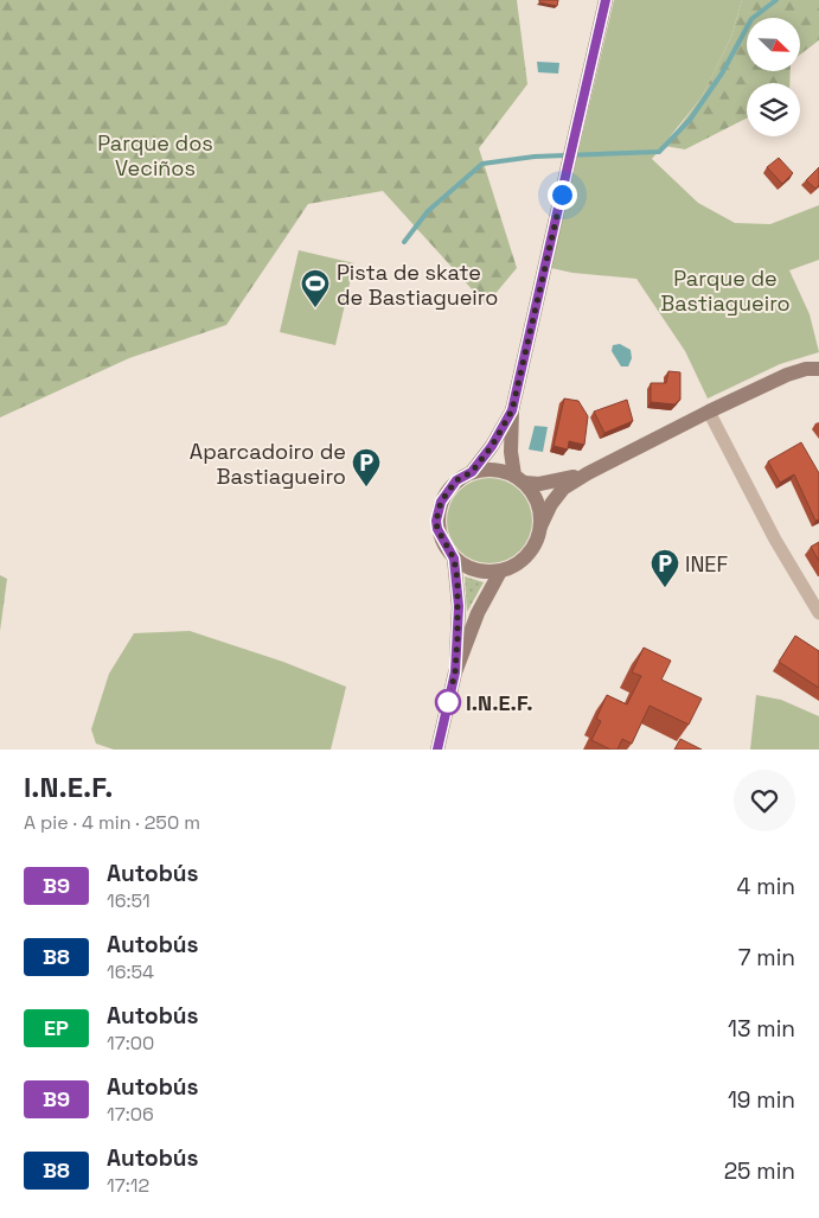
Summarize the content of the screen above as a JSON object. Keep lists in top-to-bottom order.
{
  "parks": ["Parque dos Veciños", "Parque de Bastiagueiro"],
  "places": {
    "sports": ["Pista de skate de Bastiagueiro"],
    "parking": ["Aparcadoiro de Bastiagueiro", "INEF"],
    "other": ["I.N.E.F."]
  },
  "lines": ["bus line B9"],
  "north": "bottom right",
  "page": {
    "heading": ["I.N.E.F.", "A pie · 4 min · 250 m"],
    "list": [
      {
        "mark": "B9",
        "name": "Autobús",
        "note": "16:51",
        "value": "4 min"
      },
      {
        "mark": "B8",
        "name": "Autobús",
        "note": "16:54",
        "value": "7 min"
      },
      {
        "mark": "EP",
        "name": "Autobús",
        "note": "17:00",
        "value": "13 min"
      },
      {
        "mark": "B9",
        "name": "Autobús",
        "note": "17:06",
        "value": "19 min"
      },
      {
        "mark": "B8",
        "name": "Autobús",
        "note": "17:12",
        "value": "25 min"
      }
    ]
  }
}
